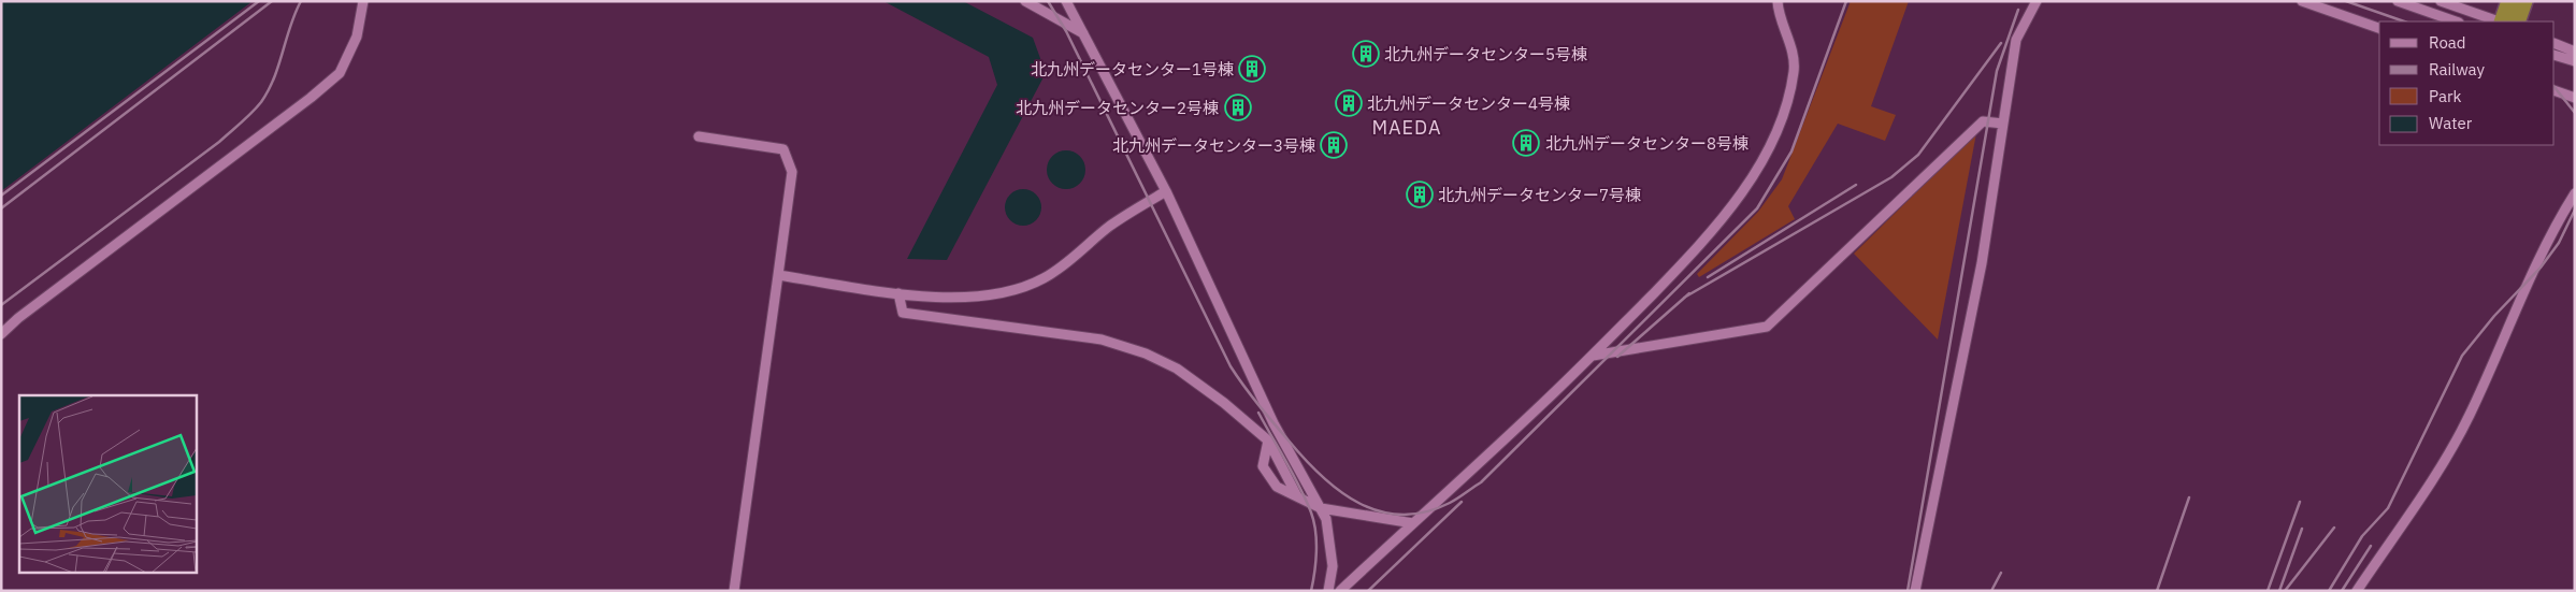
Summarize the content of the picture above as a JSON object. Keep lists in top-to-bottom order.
{
  "districts": ["MAEDA"],
  "places": {
    "building": [
      "北九州データセンター5号棟",
      "北九州データセンター1号棟",
      "北九州データセンター4号棟",
      "北九州データセンター2号棟",
      "北九州データセンター8号棟",
      "北九州データセンター3号棟",
      "北九州データセンター7号棟"
    ]
  },
  "legend": [
    "Road",
    "Railway",
    "Park",
    "Water"
  ]
}
